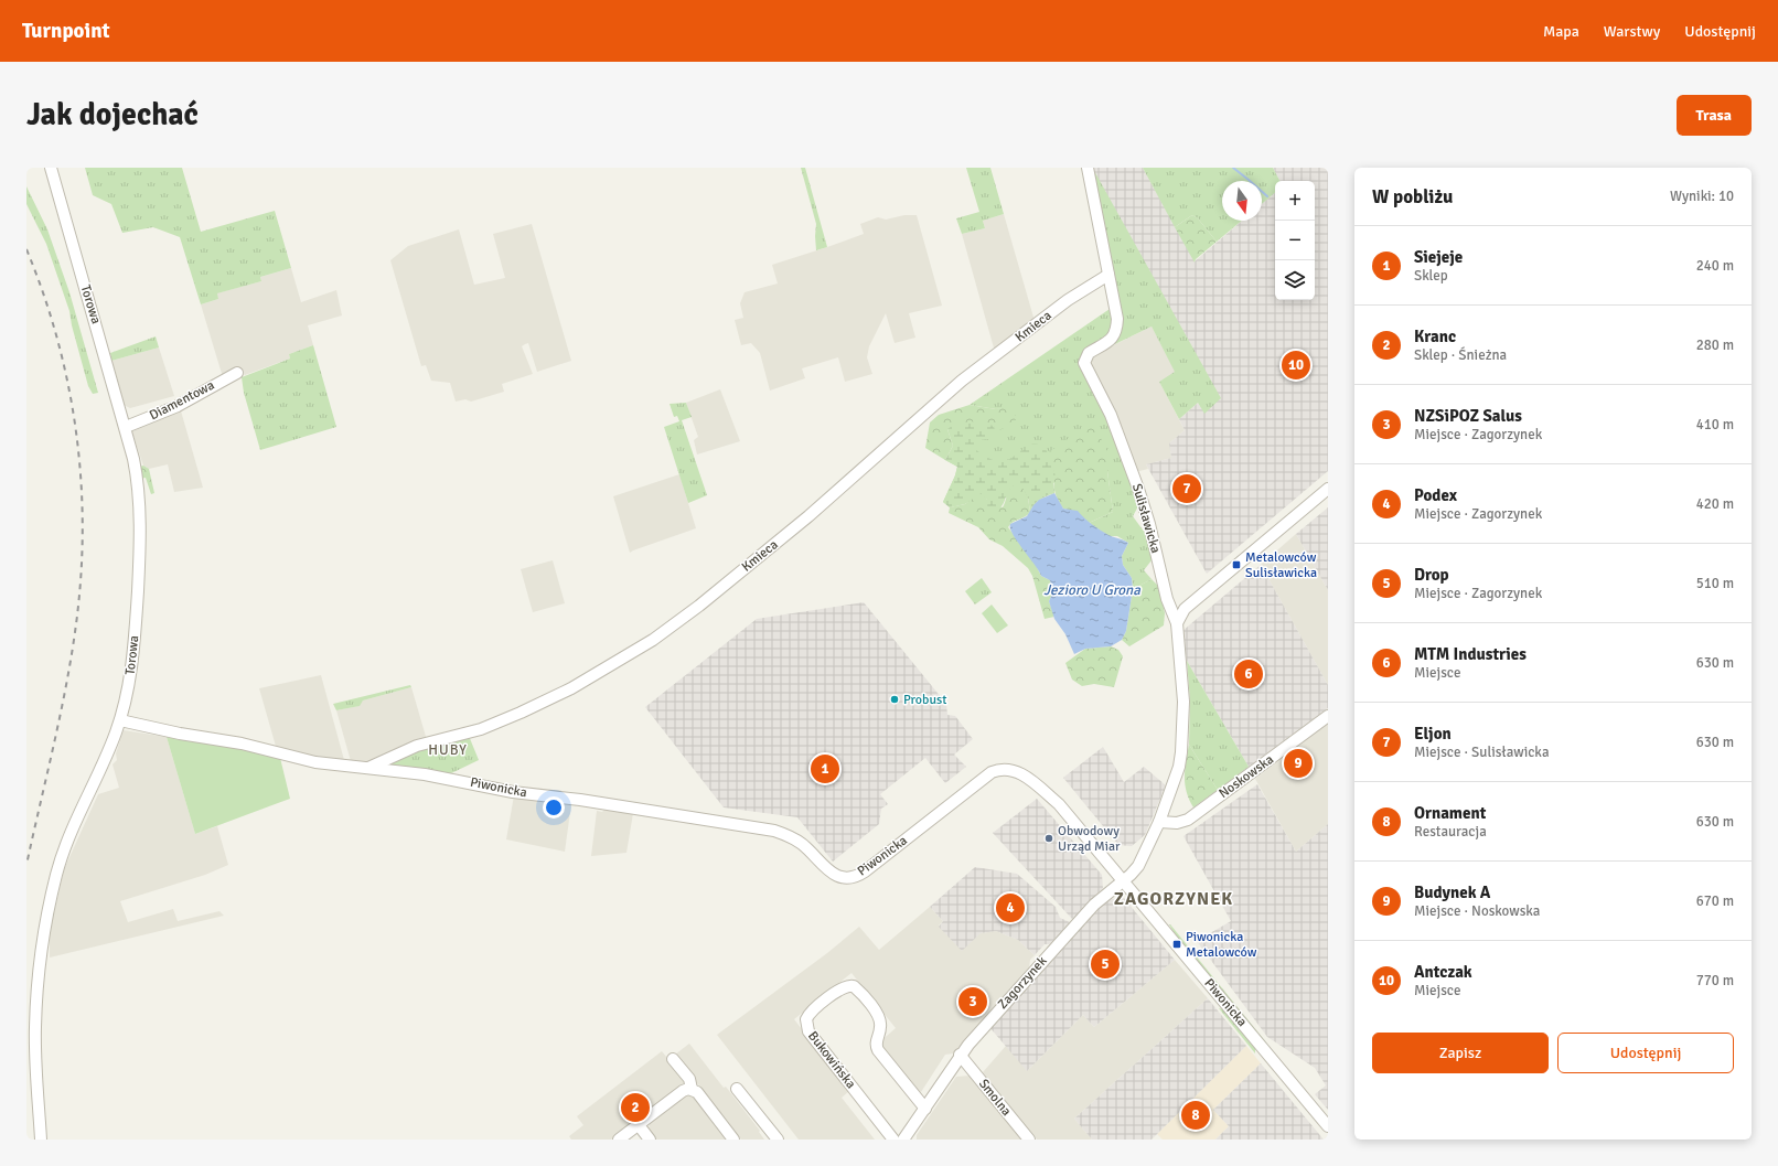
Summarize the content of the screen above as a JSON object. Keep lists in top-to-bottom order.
{
  "streets": {
    "street": [
      "Torowa",
      "Kmieca",
      "Diamentowa",
      "Sulisławicka",
      "Noskowska",
      "Piwonicka",
      "Zagorzynek",
      "Bukowińska",
      "Smolna"
    ]
  },
  "crossings": [
    ["Torowa", "Diamentowa"],
    ["Torowa", "Piwonicka"],
    ["Kmieca", "Sulisławicka"],
    ["Kmieca", "Piwonicka"],
    ["Sulisławicka", "Noskowska"],
    ["Sulisławicka", "Piwonicka"],
    ["Sulisławicka", "Zagorzynek"],
    ["Piwonicka", "Zagorzynek"],
    ["Zagorzynek", "Bukowińska"],
    ["Zagorzynek", "Smolna"]
  ],
  "districts": ["HUBY", "ZAGORZYNEK"],
  "water": ["Jezioro U Grona"],
  "places": {
    "transit": ["Metalowców Sulisławicka", "Piwonicka Metalowców"],
    "other": ["Probust", "Obwodowy Urząd Miar"]
  },
  "north": "bottom",
  "page": {
    "header": "Turnpoint",
    "nav": ["Mapa", "Warstwy", "Udostępnij"],
    "buttons": [
      "Trasa",
      ["Zapisz", "Udostępnij"]
    ],
    "title": "Jak dojechać",
    "heading": ["W pobliżu", "Wyniki: 10"],
    "map_buttons": ["+", "−"],
    "list": [
      {
        "mark": "1",
        "name": "Siejeje",
        "note": "Sklep",
        "value": "240 m"
      },
      {
        "mark": "2",
        "name": "Kranc",
        "note": "Sklep · Śnieżna",
        "value": "280 m"
      },
      {
        "mark": "3",
        "name": "NZSiPOZ Salus",
        "note": "Miejsce · Zagorzynek",
        "value": "410 m"
      },
      {
        "mark": "4",
        "name": "Podex",
        "note": "Miejsce · Zagorzynek",
        "value": "420 m"
      },
      {
        "mark": "5",
        "name": "Drop",
        "note": "Miejsce · Zagorzynek",
        "value": "510 m"
      },
      {
        "mark": "6",
        "name": "MTM Industries",
        "note": "Miejsce",
        "value": "630 m"
      },
      {
        "mark": "7",
        "name": "Eljon",
        "note": "Miejsce · Sulisławicka",
        "value": "630 m"
      },
      {
        "mark": "8",
        "name": "Ornament",
        "note": "Restauracja",
        "value": "630 m"
      },
      {
        "mark": "9",
        "name": "Budynek A",
        "note": "Miejsce · Noskowska",
        "value": "670 m"
      },
      {
        "mark": "10",
        "name": "Antczak",
        "note": "Miejsce",
        "value": "770 m"
      }
    ],
    "pins": [
      "10",
      "7",
      "6",
      "9",
      "1",
      "4",
      "5",
      "3",
      "2",
      "8"
    ]
  }
}
